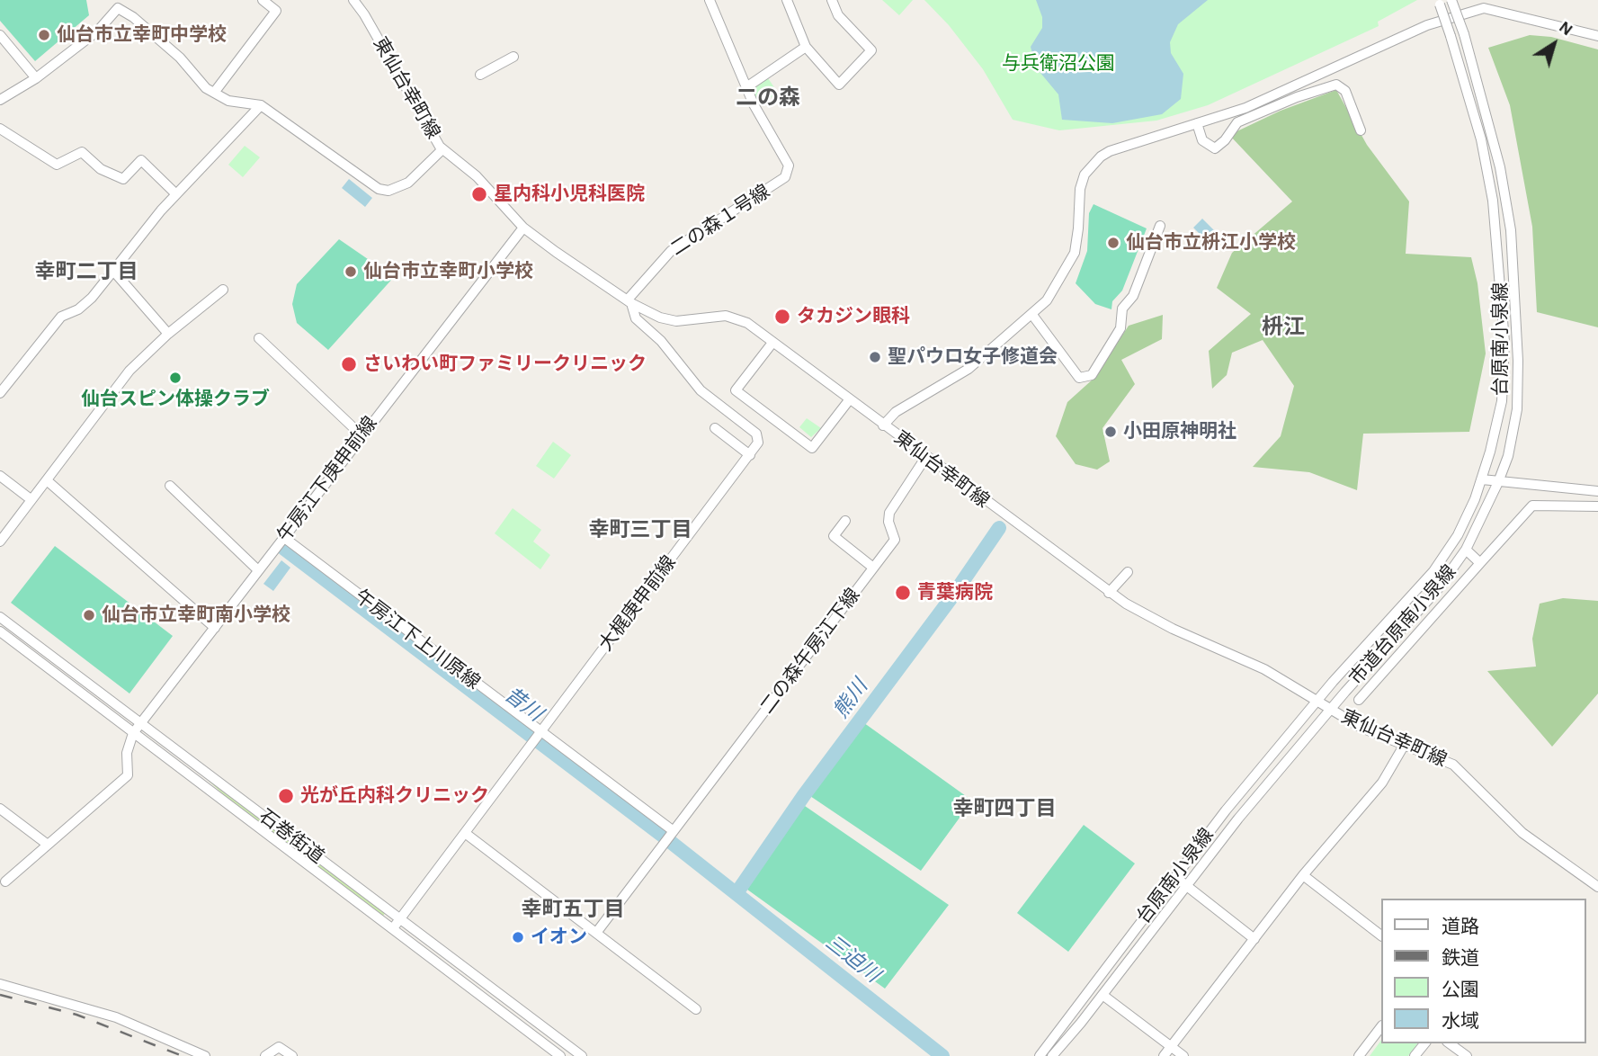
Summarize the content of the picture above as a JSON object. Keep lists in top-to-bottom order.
{
  "streets": {
    "street": [
      "東仙台幸町線",
      "二の森１号線",
      "台原南小泉線",
      "午房江下庚申前線",
      "大梶庚申前線",
      "市道台原南小泉線",
      "午房江下上川原線",
      "二の森午房江下線",
      "石巻街道"
    ]
  },
  "crossings": [
    ["東仙台幸町線", "二の森１号線"],
    ["東仙台幸町線", "台原南小泉線"],
    ["東仙台幸町線", "午房江下庚申前線"],
    ["東仙台幸町線", "市道台原南小泉線"],
    ["東仙台幸町線", "二の森午房江下線"],
    ["台原南小泉線", "市道台原南小泉線"],
    ["午房江下庚申前線", "午房江下上川原線"],
    ["午房江下庚申前線", "石巻街道"],
    ["大梶庚申前線", "午房江下上川原線"],
    ["大梶庚申前線", "石巻街道"],
    ["午房江下上川原線", "二の森午房江下線"]
  ],
  "districts": [
    "二の森",
    "幸町二丁目",
    "枡江",
    "幸町三丁目",
    "幸町四丁目",
    "幸町五丁目"
  ],
  "water": ["熊川", "昔川", "三迫川"],
  "parks": ["与兵衛沼公園"],
  "places": [
    "仙台市立幸町中学校",
    "星内科小児科医院",
    "仙台市立枡江小学校",
    "仙台市立幸町小学校",
    "タカジン眼科",
    "聖パウロ女子修道会",
    "さいわい町ファミリークリニック",
    "仙台スピン体操クラブ",
    "小田原神明社",
    "青葉病院",
    "仙台市立幸町南小学校",
    "光が丘内科クリニック",
    "イオン"
  ],
  "legend": [
    "道路",
    "鉄道",
    "公園",
    "水域"
  ],
  "north": "top right"
}
